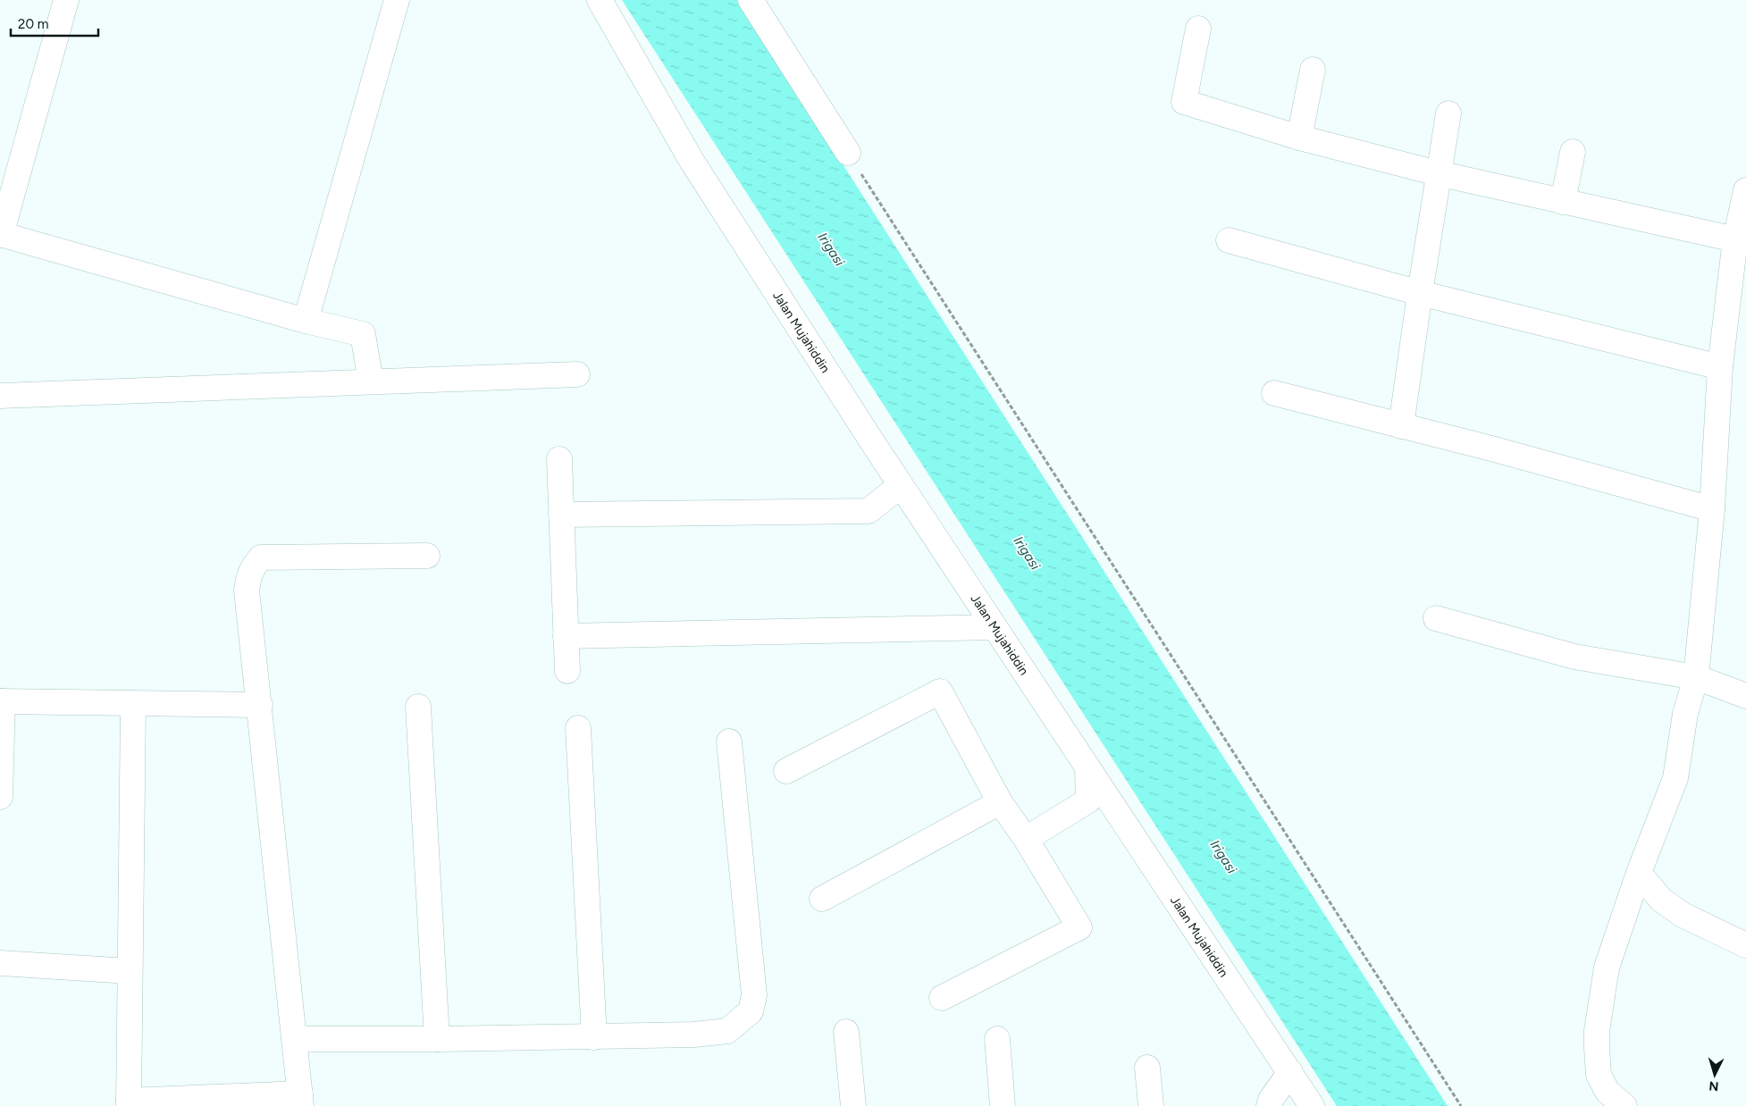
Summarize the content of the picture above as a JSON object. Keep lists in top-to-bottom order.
{
  "streets": {
    "street": ["Jalan Mujahiddin"]
  },
  "water": ["Irigasi"],
  "scale_bar": "20 m",
  "north": "bottom"
}
